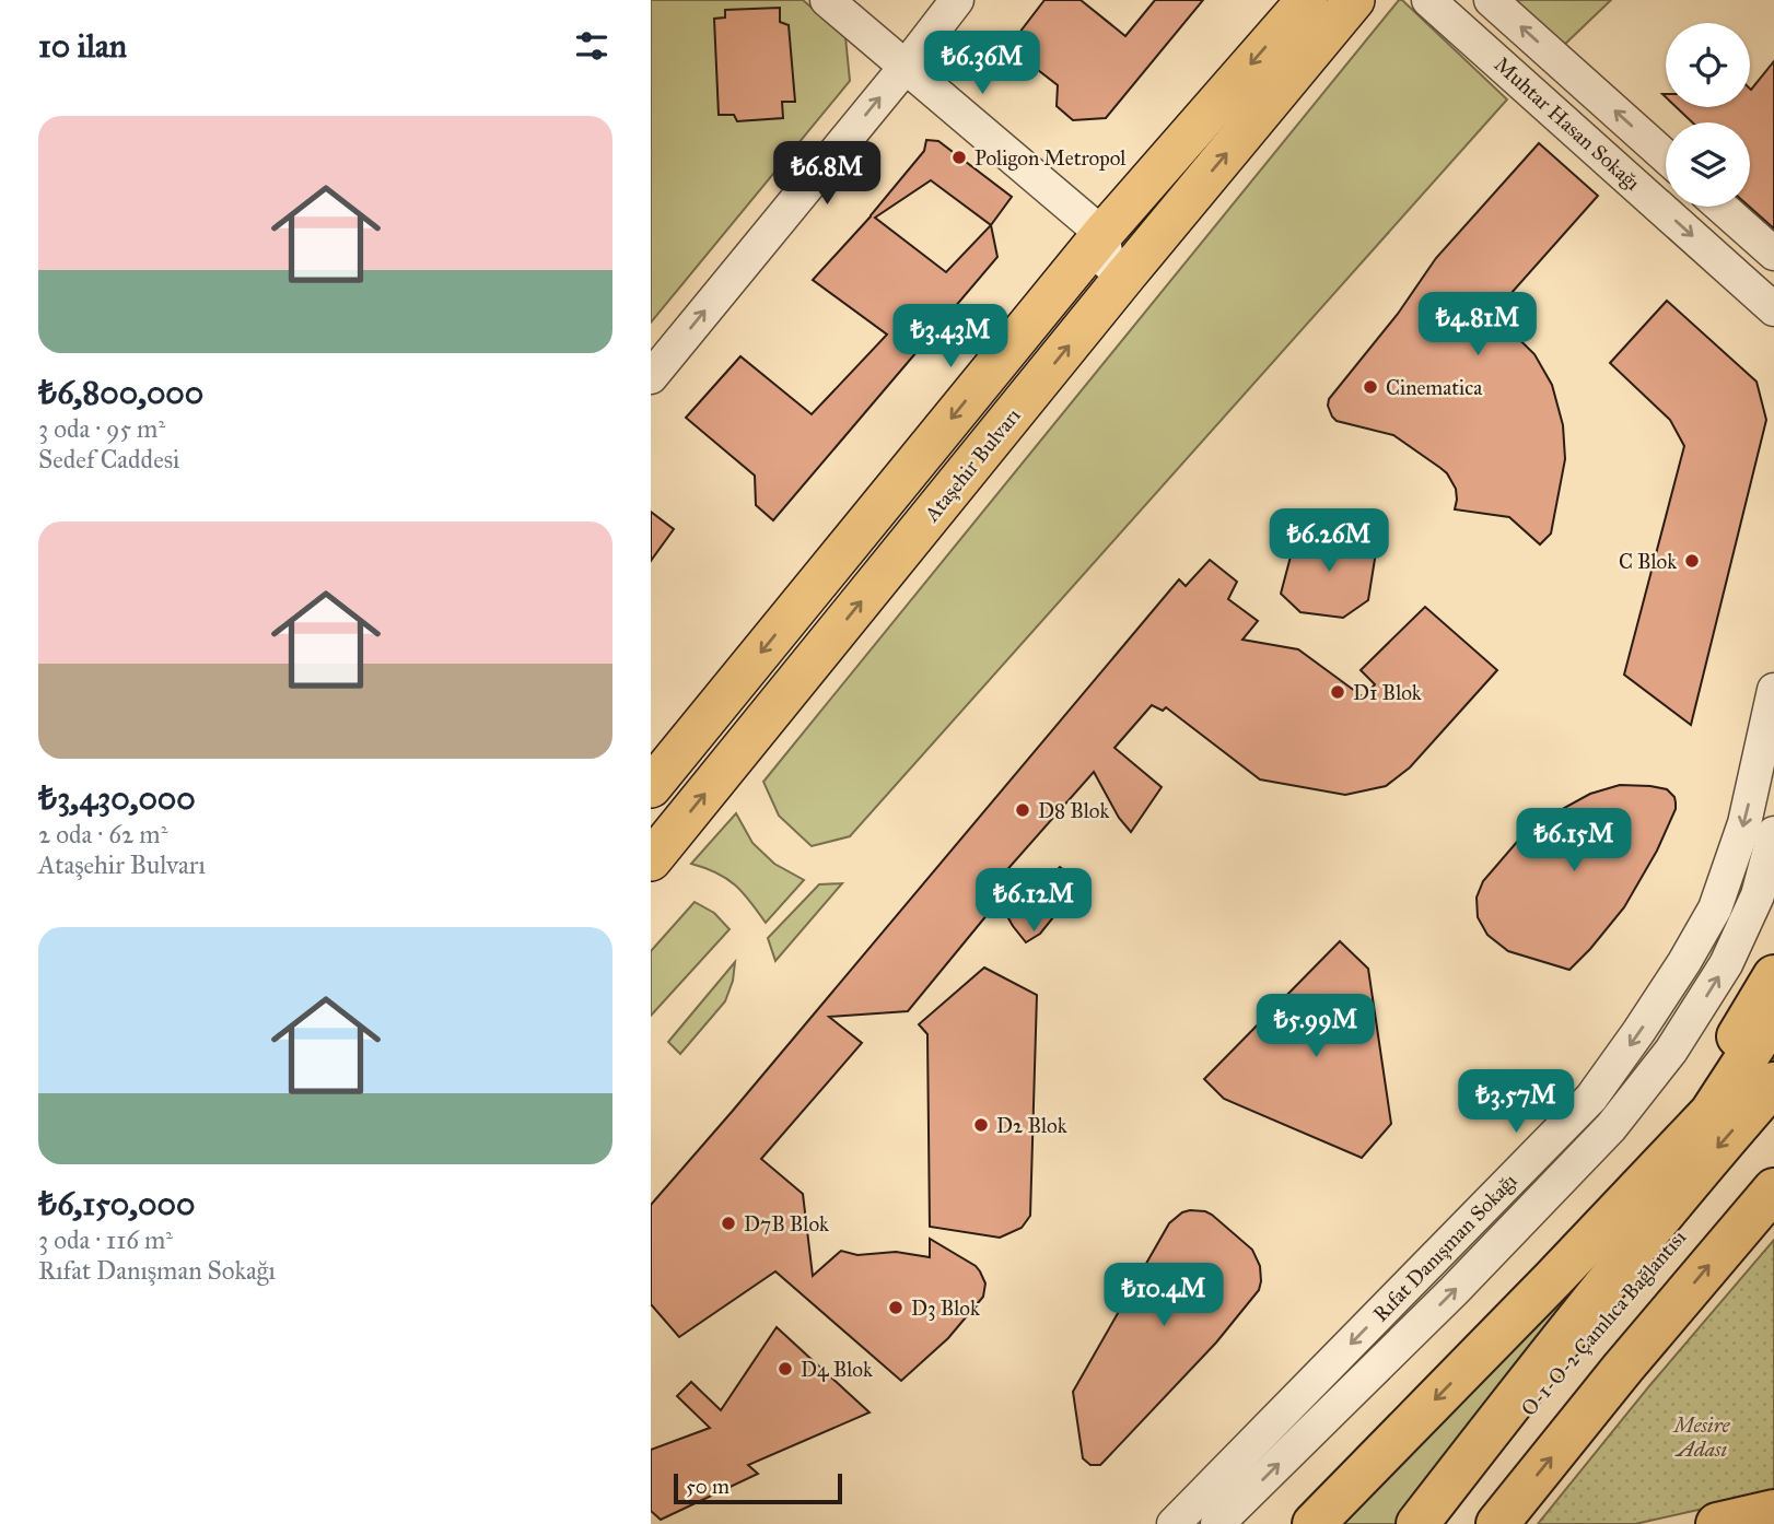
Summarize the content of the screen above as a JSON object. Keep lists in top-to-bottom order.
{
  "streets": {
    "highway": ["O-1-O-2 Çamlıca Bağlantısı"],
    "main road": ["Ataşehir Bulvarı"],
    "street": ["Muhtar Hasan Sokağı", "Rıfat Danışman Sokağı"]
  },
  "parks": ["Mesire Adası"],
  "places": [
    "Poligon Metropol",
    "Cinematica",
    "C Blok",
    "D1 Blok",
    "D8 Blok",
    "D2 Blok",
    "D7B Blok",
    "D3 Blok",
    "D4 Blok"
  ],
  "scale_bar": "50 m",
  "page": {
    "heading": "10 ilan",
    "price": [
      "₺6.36M",
      "₺6.8M",
      "₺4.81M",
      "₺3.43M",
      "₺6.26M",
      "₺6.15M",
      "₺6.12M",
      "₺5.99M",
      "₺3.57M",
      "₺10.4M"
    ],
    "list": [
      {
        "name": "₺6,800,000",
        "note": "3 oda · 95 m² · Sedef Caddesi"
      },
      {
        "name": "₺3,430,000",
        "note": "2 oda · 62 m² · Ataşehir Bulvarı"
      },
      {
        "name": "₺6,150,000",
        "note": "3 oda · 116 m² · Rıfat Danışman Sokağı"
      }
    ],
    "scale": "50 m"
  }
}
